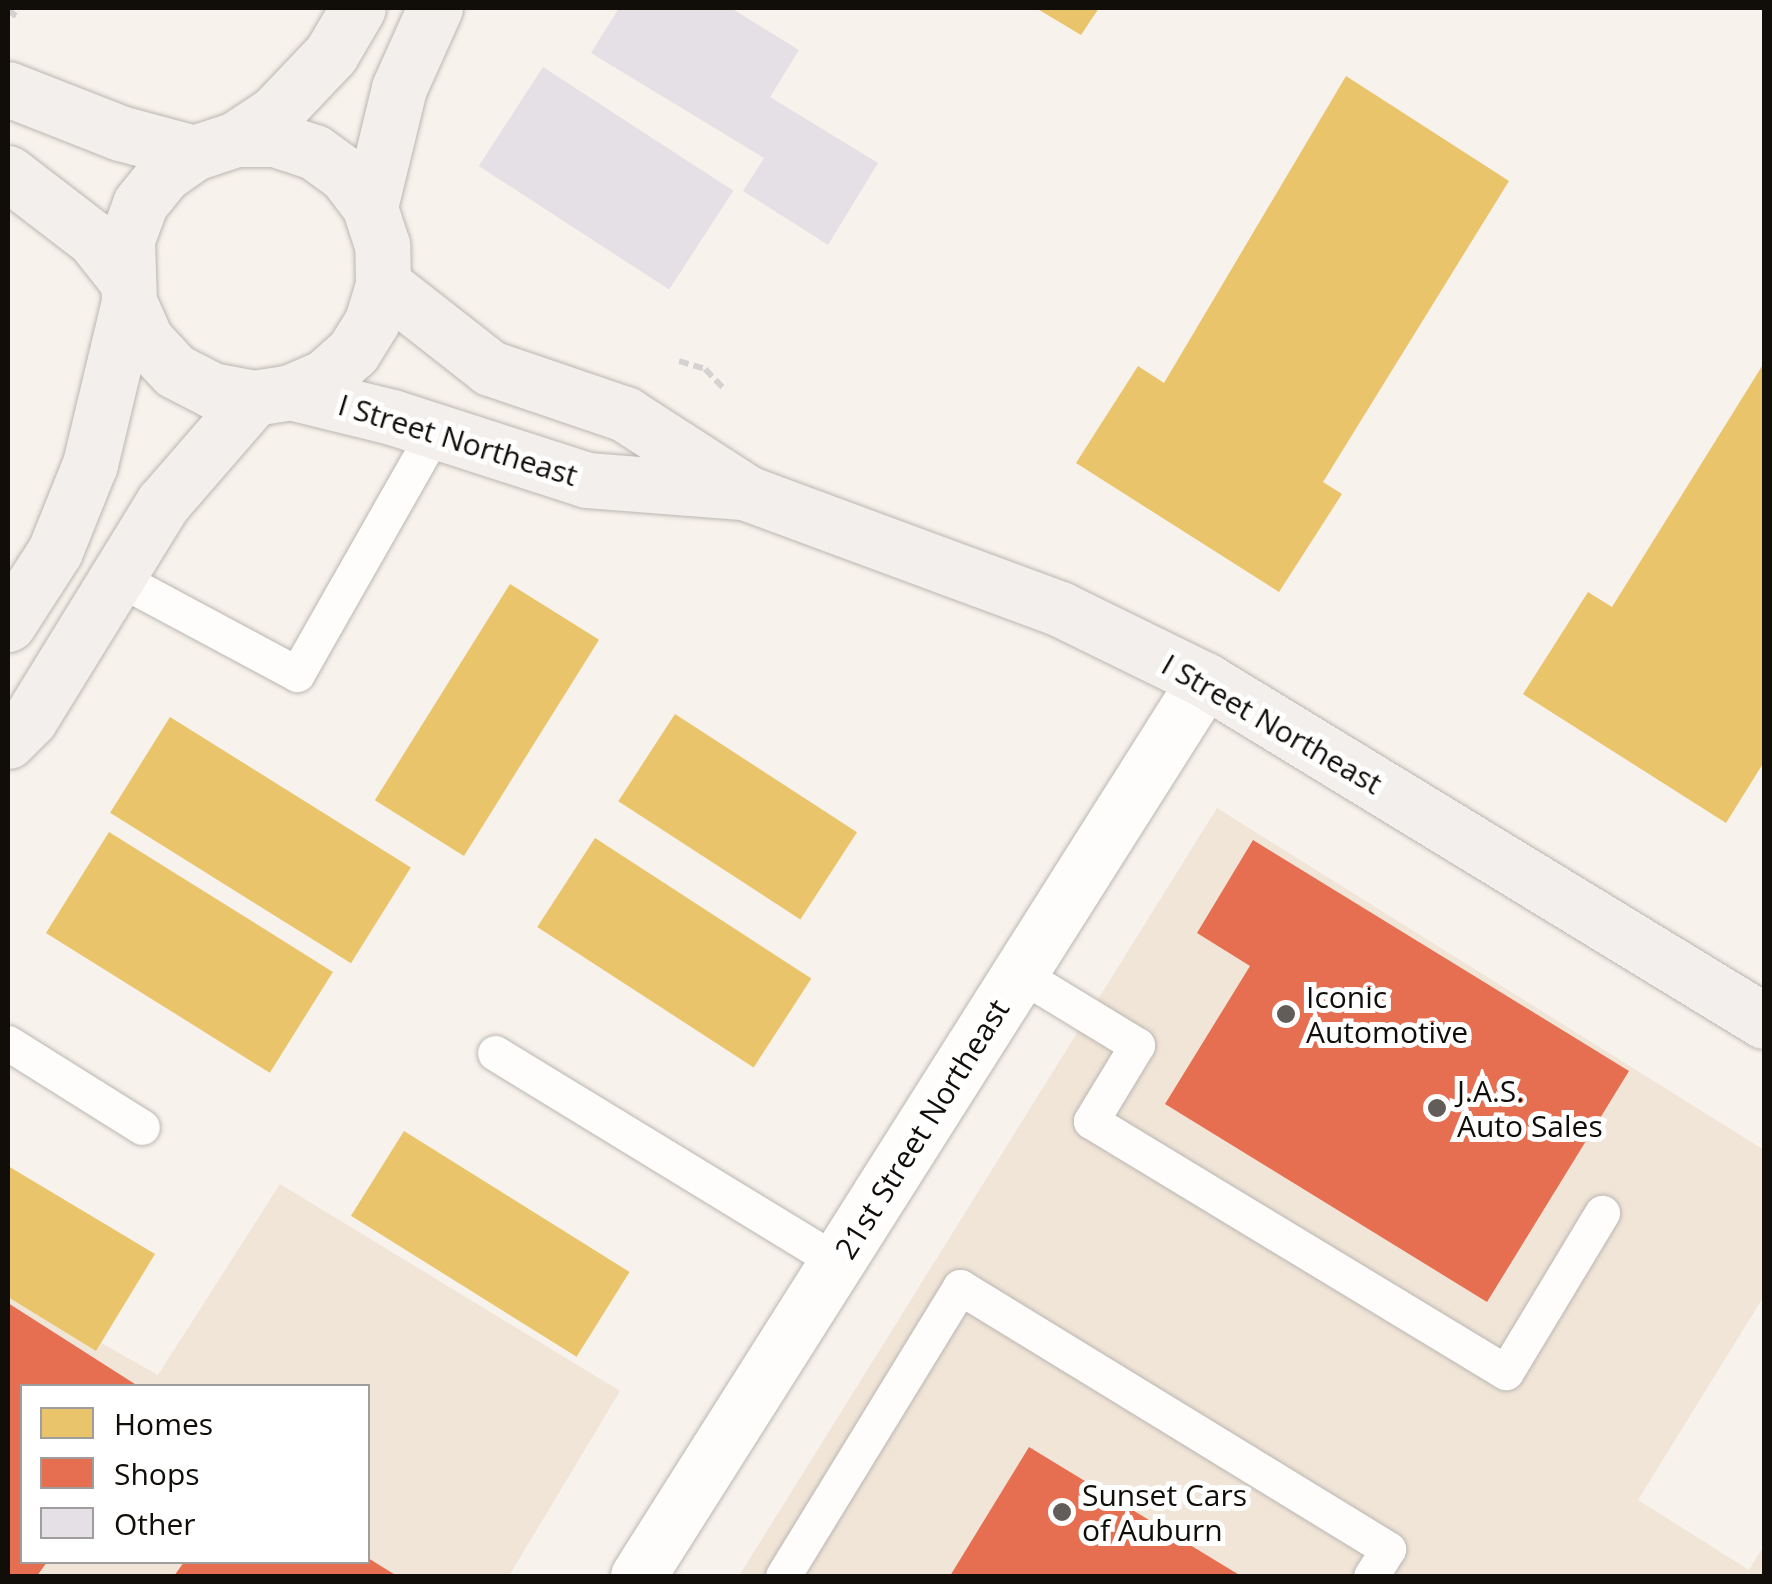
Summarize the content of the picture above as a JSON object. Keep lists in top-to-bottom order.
{
  "streets": {
    "street": ["I Street Northeast", "21st Street Northeast"]
  },
  "crossings": [
    ["I Street Northeast", "21st Street Northeast"]
  ],
  "places": ["Iconic Automotive", "J.A.S. Auto Sales", "Sunset Cars of Auburn"],
  "legend": ["Homes", "Shops", "Other"]
}
